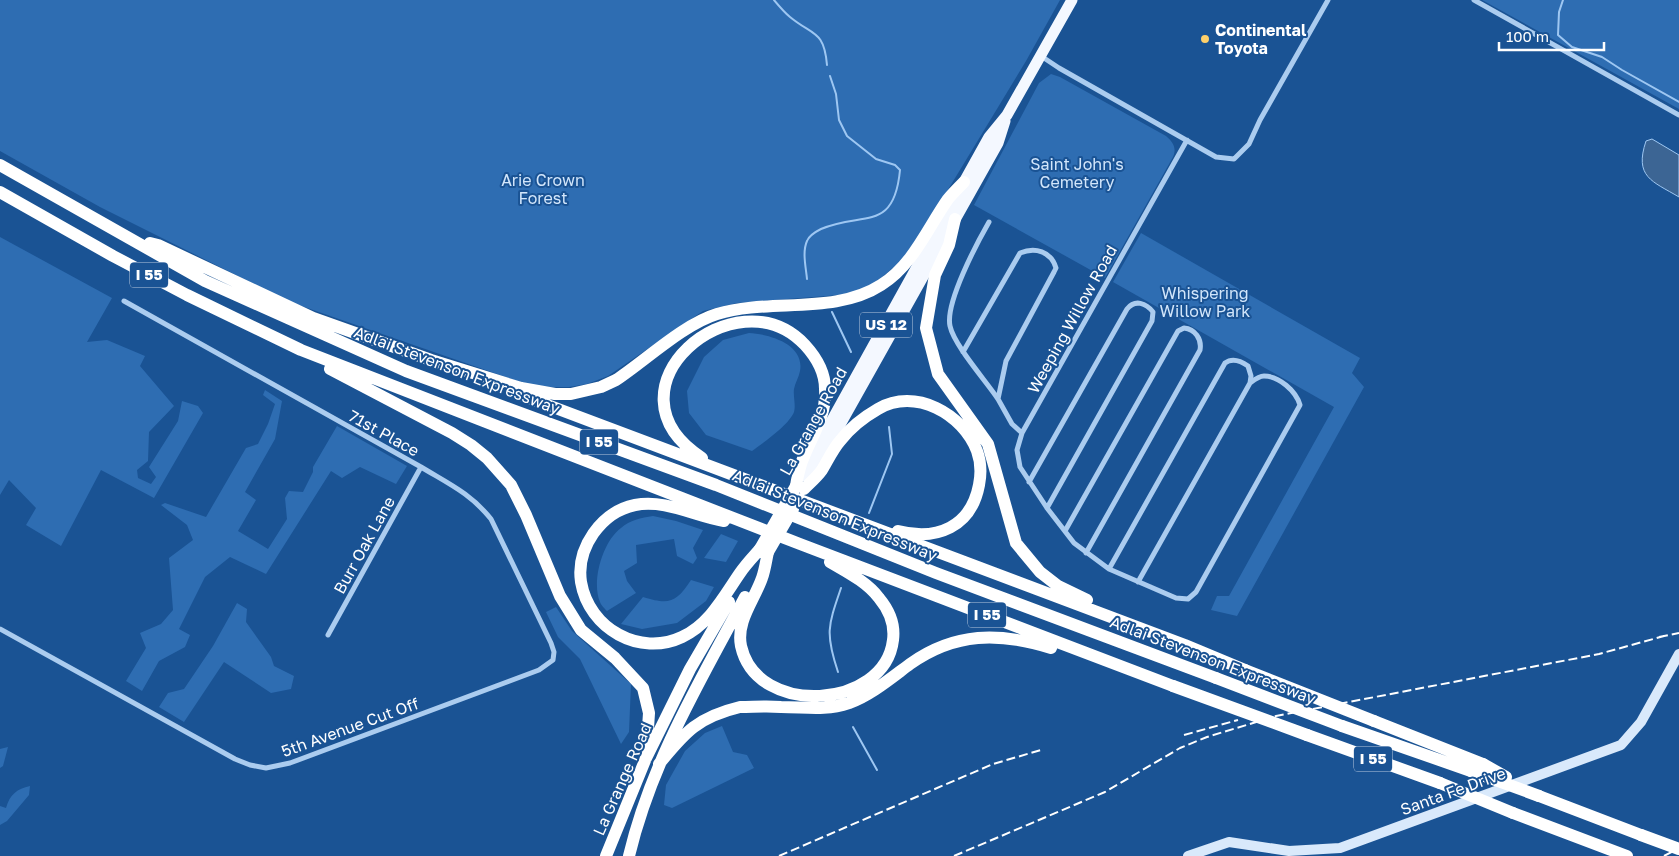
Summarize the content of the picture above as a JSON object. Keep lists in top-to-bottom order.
{
  "streets": {
    "highway": ["I 55", "Adlai Stevenson Expressway", "La Grange Road"],
    "main road": ["US 12"],
    "street": [
      "Weeping Willow Road",
      "71st Place",
      "Burr Oak Lane",
      "5th Avenue Cut Off",
      "Santa Fe Drive"
    ]
  },
  "crossings": [
    ["US 12", "La Grange Road"],
    ["71st Place", "Burr Oak Lane"],
    ["71st Place", "5th Avenue Cut Off"]
  ],
  "parks": ["Saint John's Cemetery", "Arie Crown Forest", "Whispering Willow Park"],
  "places": ["Continental Toyota"],
  "scale_bar": "100 m"
}
